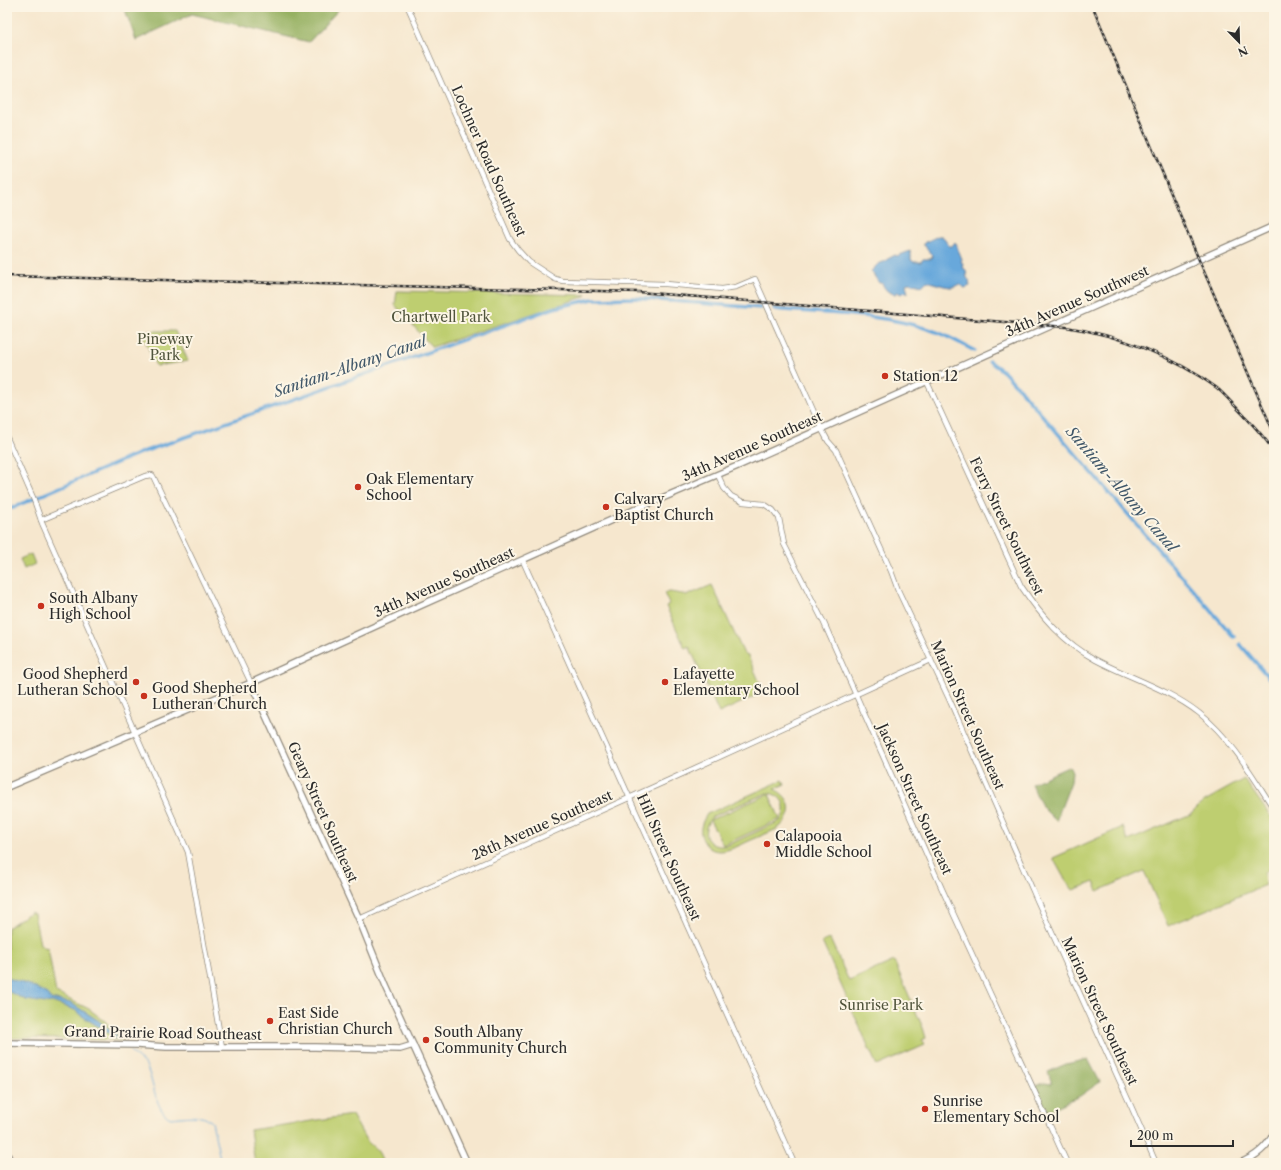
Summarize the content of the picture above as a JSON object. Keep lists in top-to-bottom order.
{
  "streets": {
    "main road": [
      "34th Avenue Southwest",
      "34th Avenue Southeast",
      "Geary Street Southeast",
      "Grand Prairie Road Southeast"
    ],
    "street": [
      "Lochner Road Southeast",
      "Ferry Street Southwest",
      "Marion Street Southeast",
      "Jackson Street Southeast",
      "28th Avenue Southeast",
      "Hill Street Southeast"
    ]
  },
  "crossings": [
    ["Lochner Road Southeast", "Marion Street Southeast"],
    ["34th Avenue Southwest", "34th Avenue Southeast"],
    ["34th Avenue Southwest", "Ferry Street Southwest"],
    ["34th Avenue Southeast", "Marion Street Southeast"],
    ["34th Avenue Southeast", "Jackson Street Southeast"],
    ["34th Avenue Southeast", "Geary Street Southeast"],
    ["34th Avenue Southeast", "Hill Street Southeast"],
    ["Marion Street Southeast", "28th Avenue Southeast"],
    ["Jackson Street Southeast", "28th Avenue Southeast"],
    ["Geary Street Southeast", "28th Avenue Southeast"],
    ["Geary Street Southeast", "Grand Prairie Road Southeast"],
    ["28th Avenue Southeast", "Hill Street Southeast"]
  ],
  "water": ["Santiam-Albany Canal"],
  "parks": ["Chartwell Park", "Pineway Park", "Sunrise Park"],
  "places": [
    "Station 12",
    "Oak Elementary School",
    "Calvary Baptist Church",
    "South Albany High School",
    "Good Shepherd Lutheran School",
    "Lafayette Elementary School",
    "Good Shepherd Lutheran Church",
    "Calapooia Middle School",
    "East Side Christian Church",
    "South Albany Community Church",
    "Sunrise Elementary School"
  ],
  "scale_bar": "200 m",
  "north": "bottom right"
}
